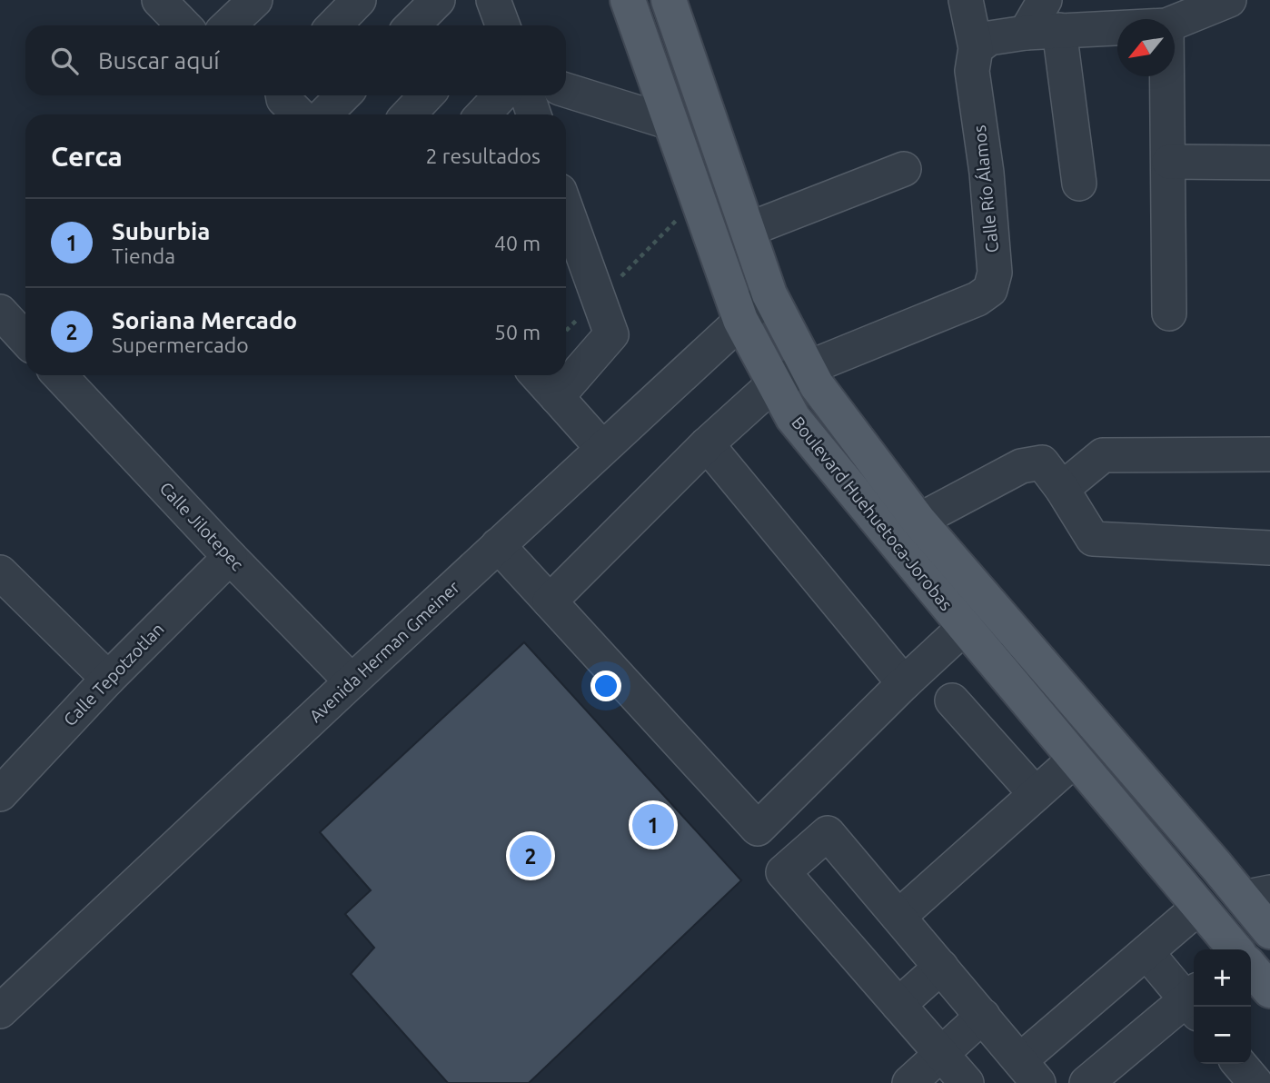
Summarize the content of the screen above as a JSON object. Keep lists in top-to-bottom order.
{
  "streets": {
    "main road": ["Boulevard Huehuetoca-Jorobas"],
    "street": [
      "Calle Río Álamos",
      "Calle Jilotepec",
      "Avenida Herman Gmeiner",
      "Calle Tepotzotlan"
    ]
  },
  "crossings": [
    ["Calle Río Álamos", "Boulevard Huehuetoca-Jorobas"],
    ["Boulevard Huehuetoca-Jorobas", "Avenida Herman Gmeiner"],
    ["Calle Jilotepec", "Avenida Herman Gmeiner"],
    ["Calle Jilotepec", "Calle Tepotzotlan"]
  ],
  "north": "bottom left",
  "page": {
    "search": "Buscar aquí",
    "heading": ["Cerca", "2 resultados"],
    "list": [
      {
        "mark": "1",
        "name": "Suburbia",
        "note": "Tienda",
        "value": "40 m"
      },
      {
        "mark": "2",
        "name": "Soriana Mercado",
        "note": "Supermercado",
        "value": "50 m"
      }
    ],
    "pins": ["1", "2"],
    "map_buttons": ["+", "−"]
  }
}
